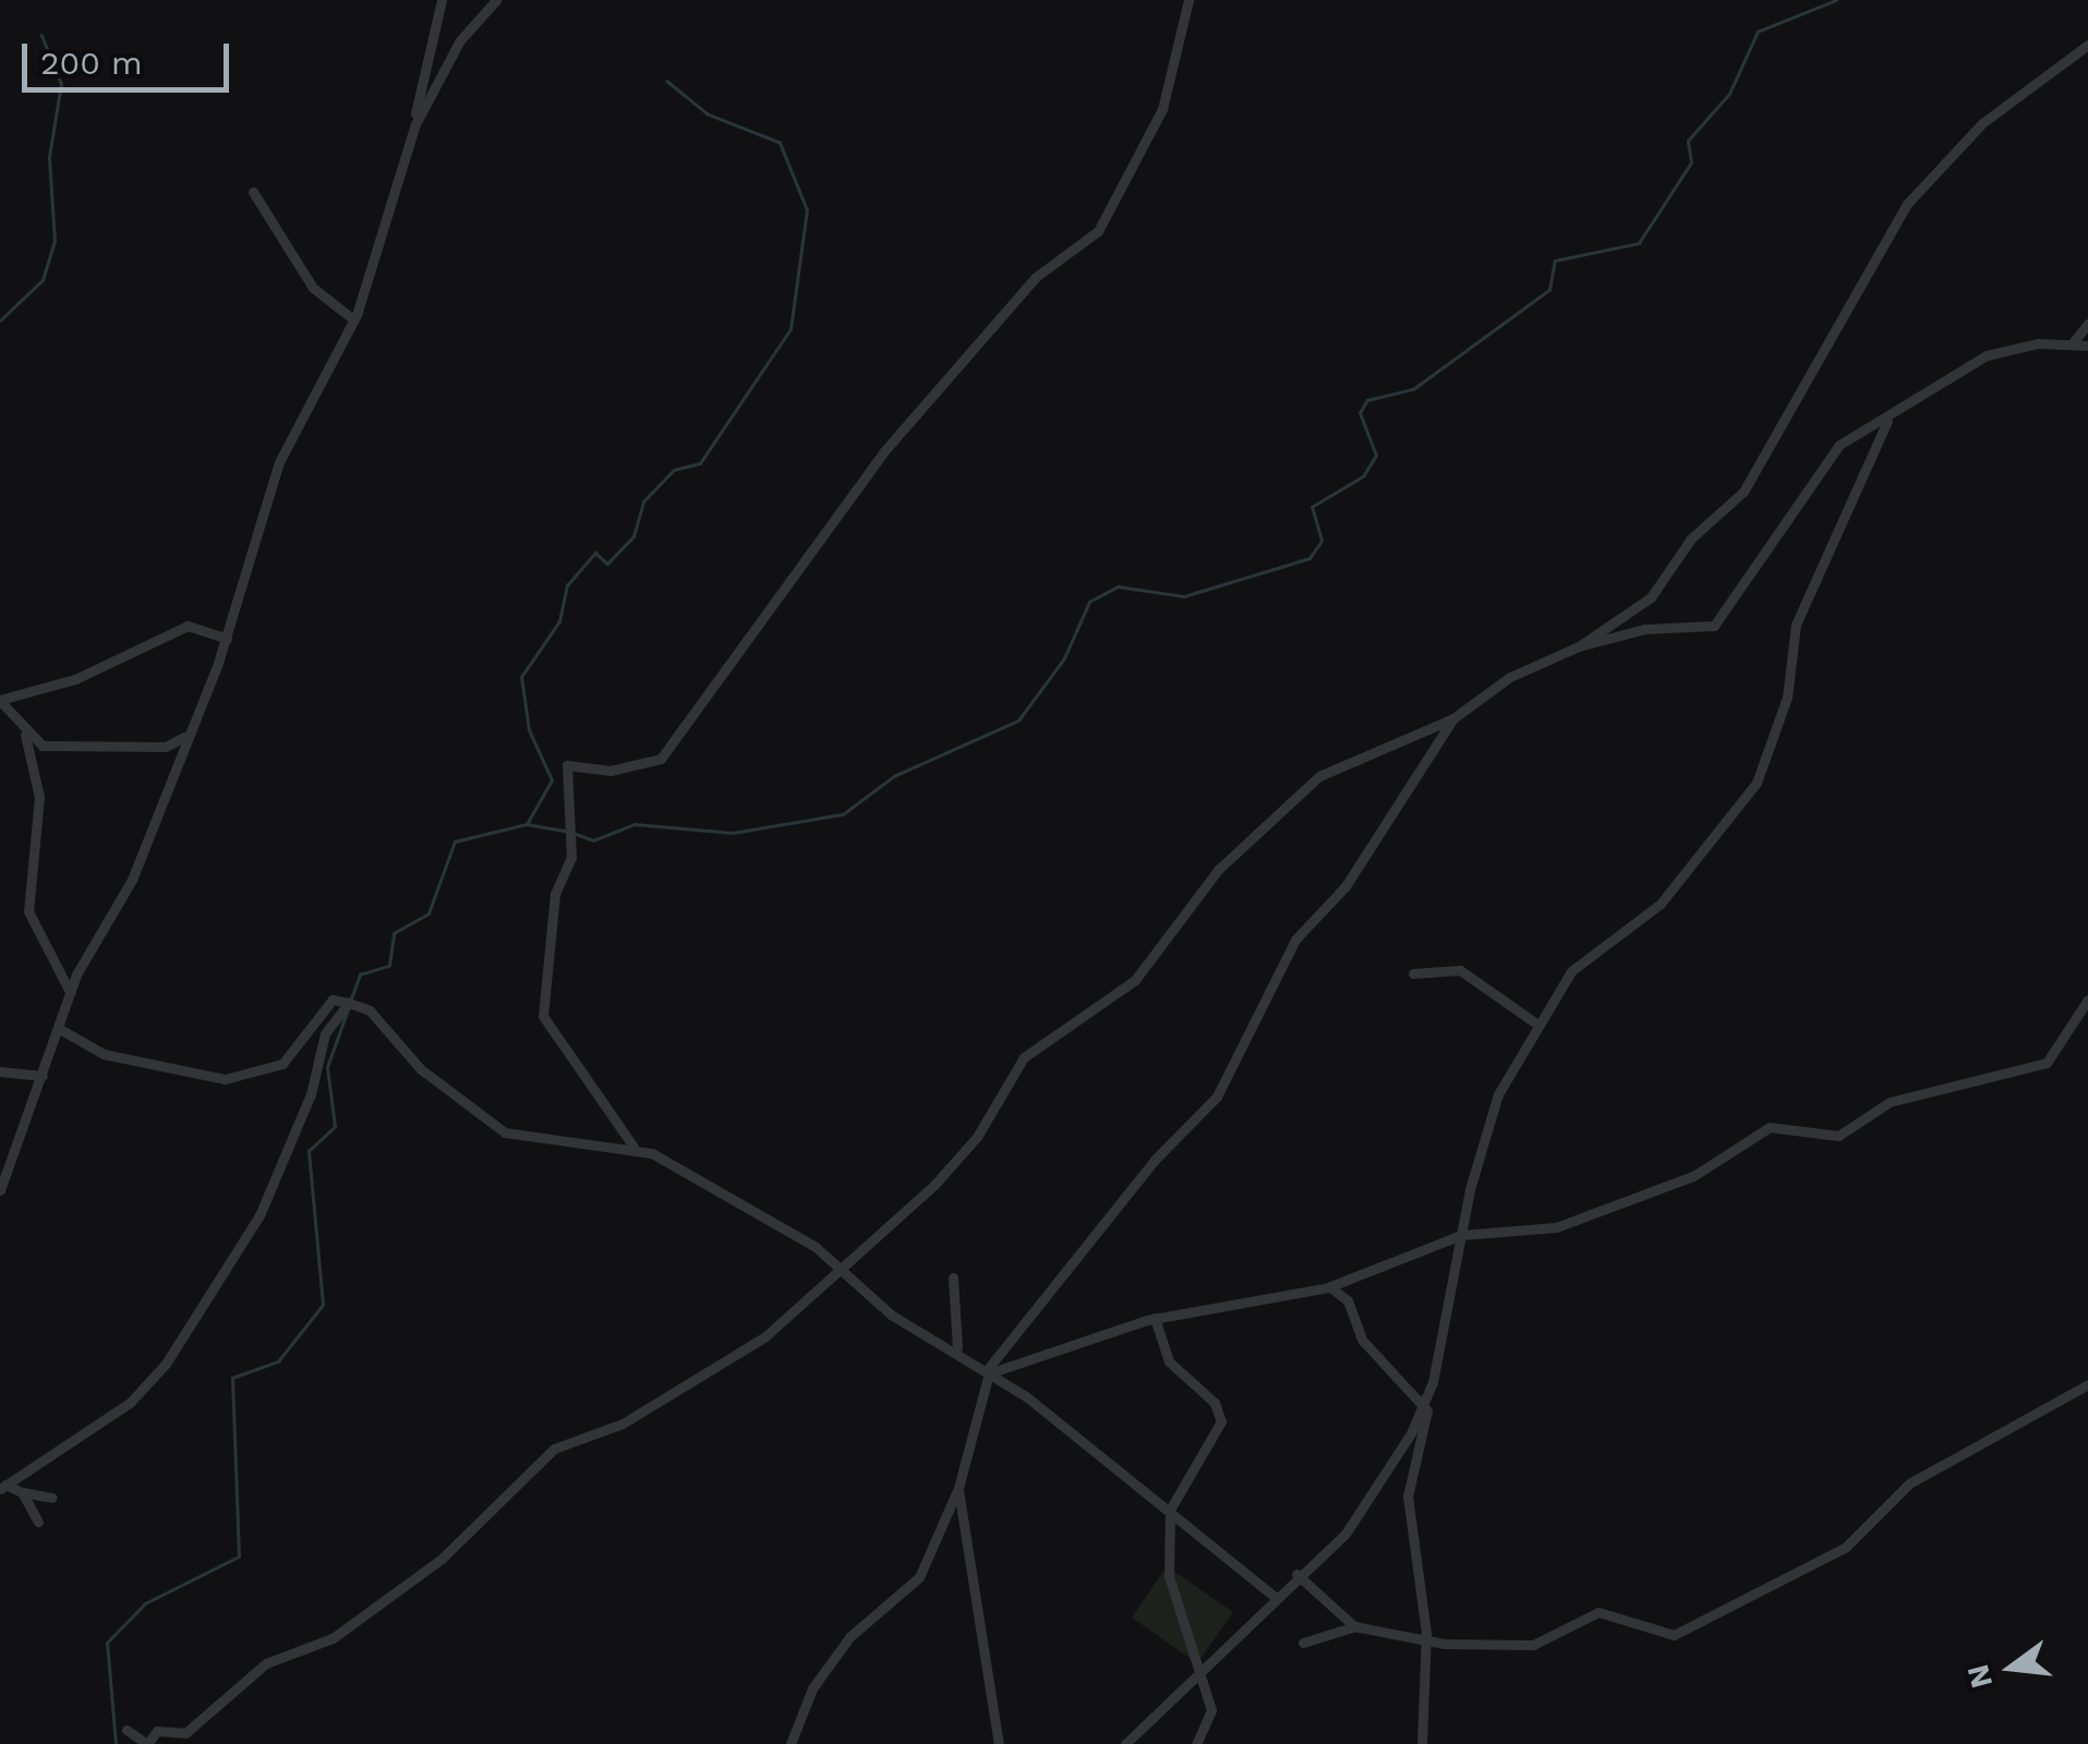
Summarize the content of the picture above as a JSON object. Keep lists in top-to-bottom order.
{
  "scale_bar": "200 m",
  "north": "left"
}
